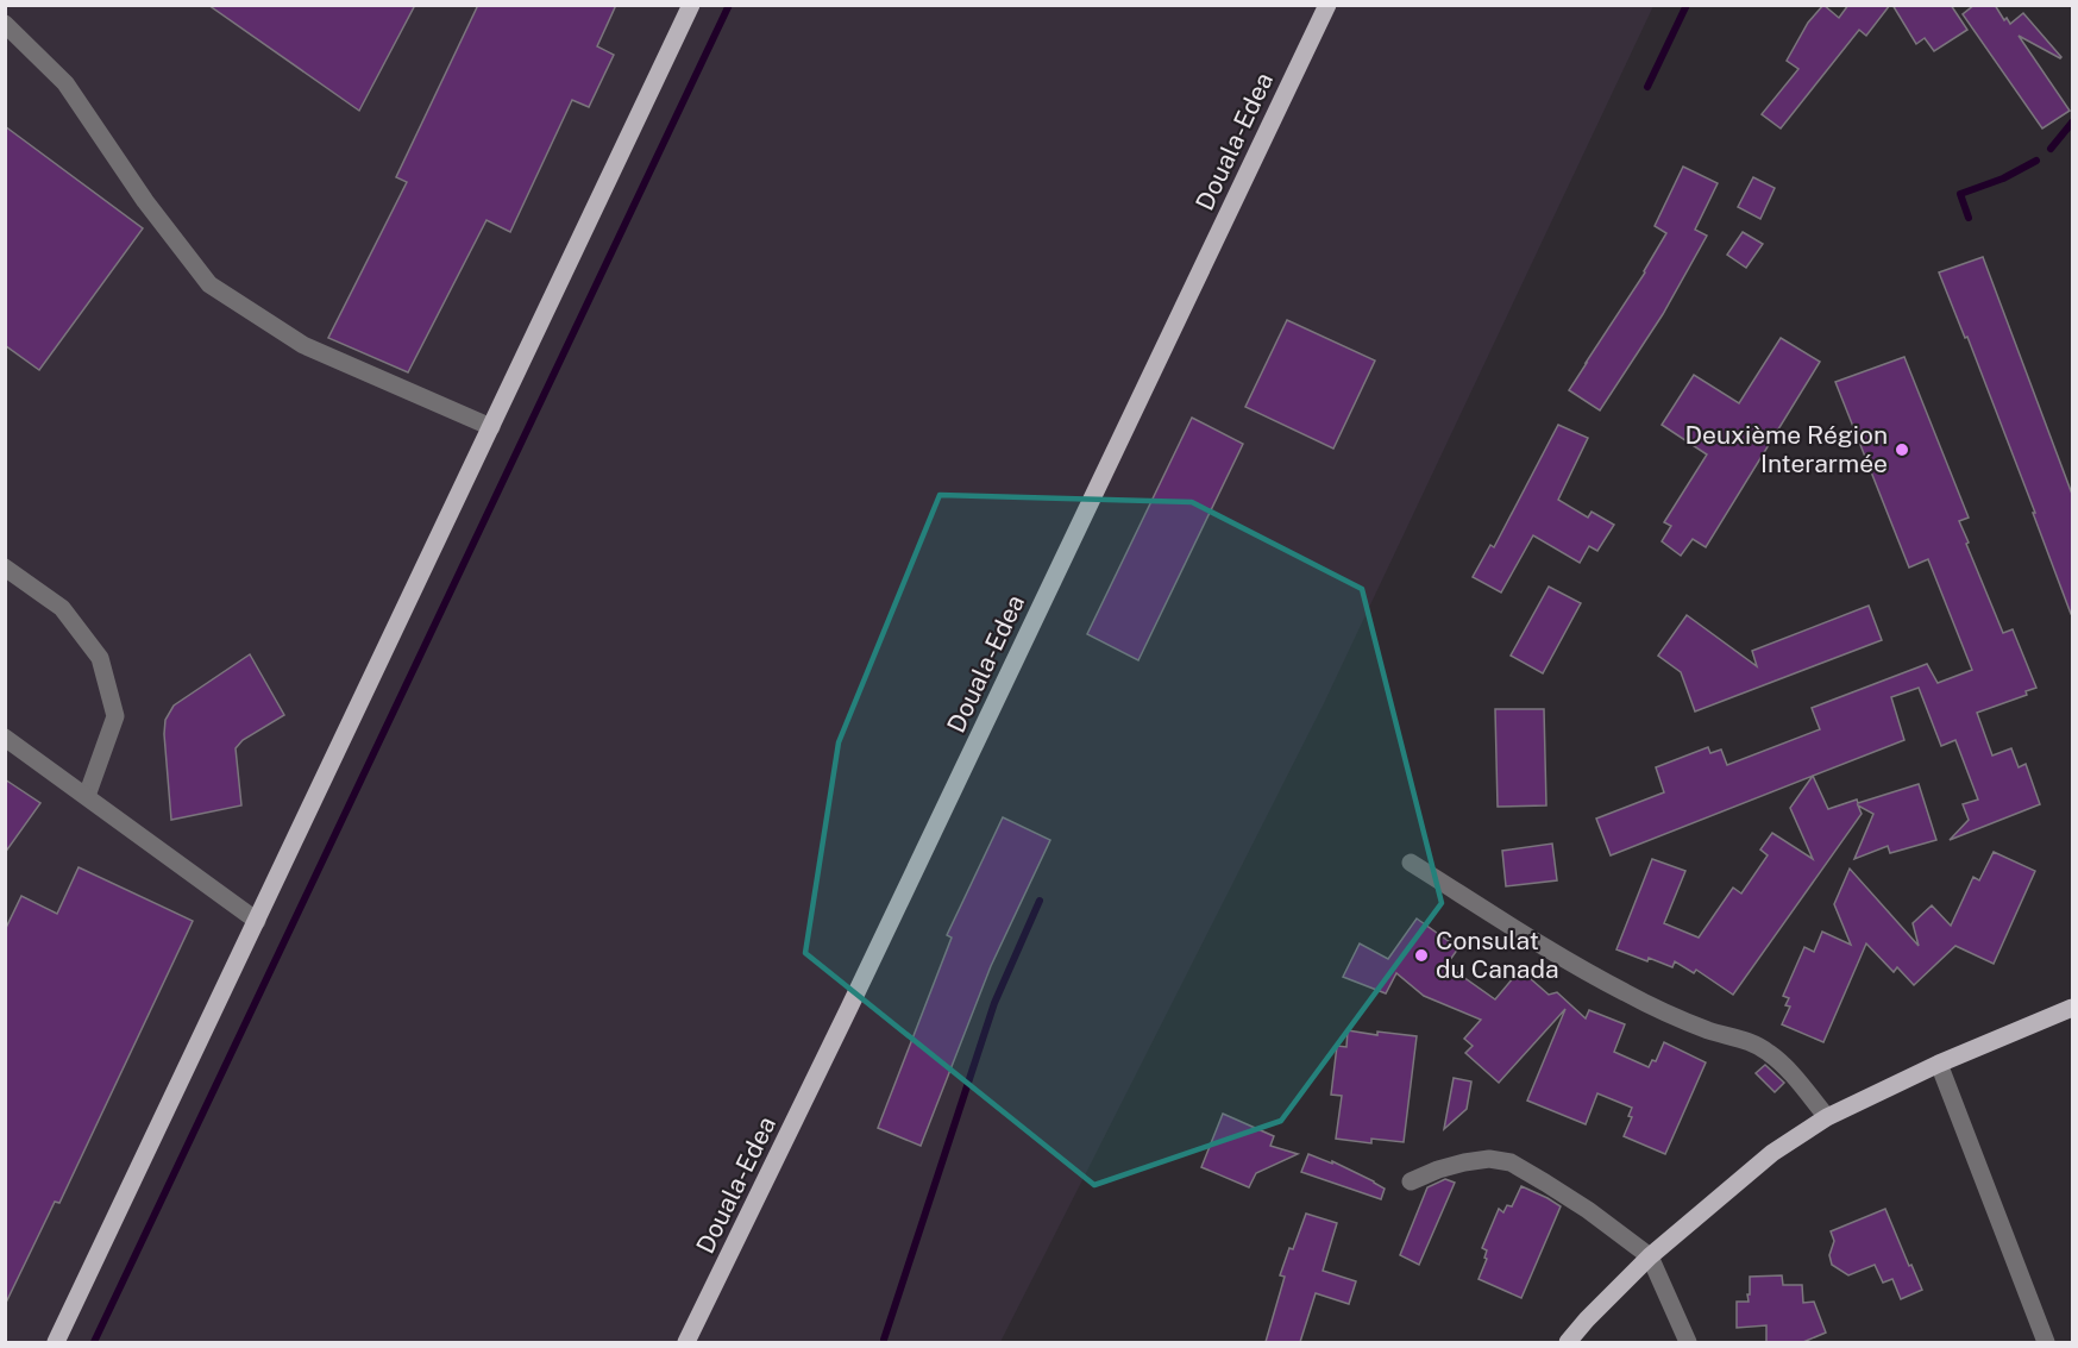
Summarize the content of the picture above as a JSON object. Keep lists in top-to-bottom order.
{
  "streets": {
    "main road": ["Douala-Edea"]
  },
  "places": ["Deuxième Région Interarmée", "Consulat du Canada"]
}
